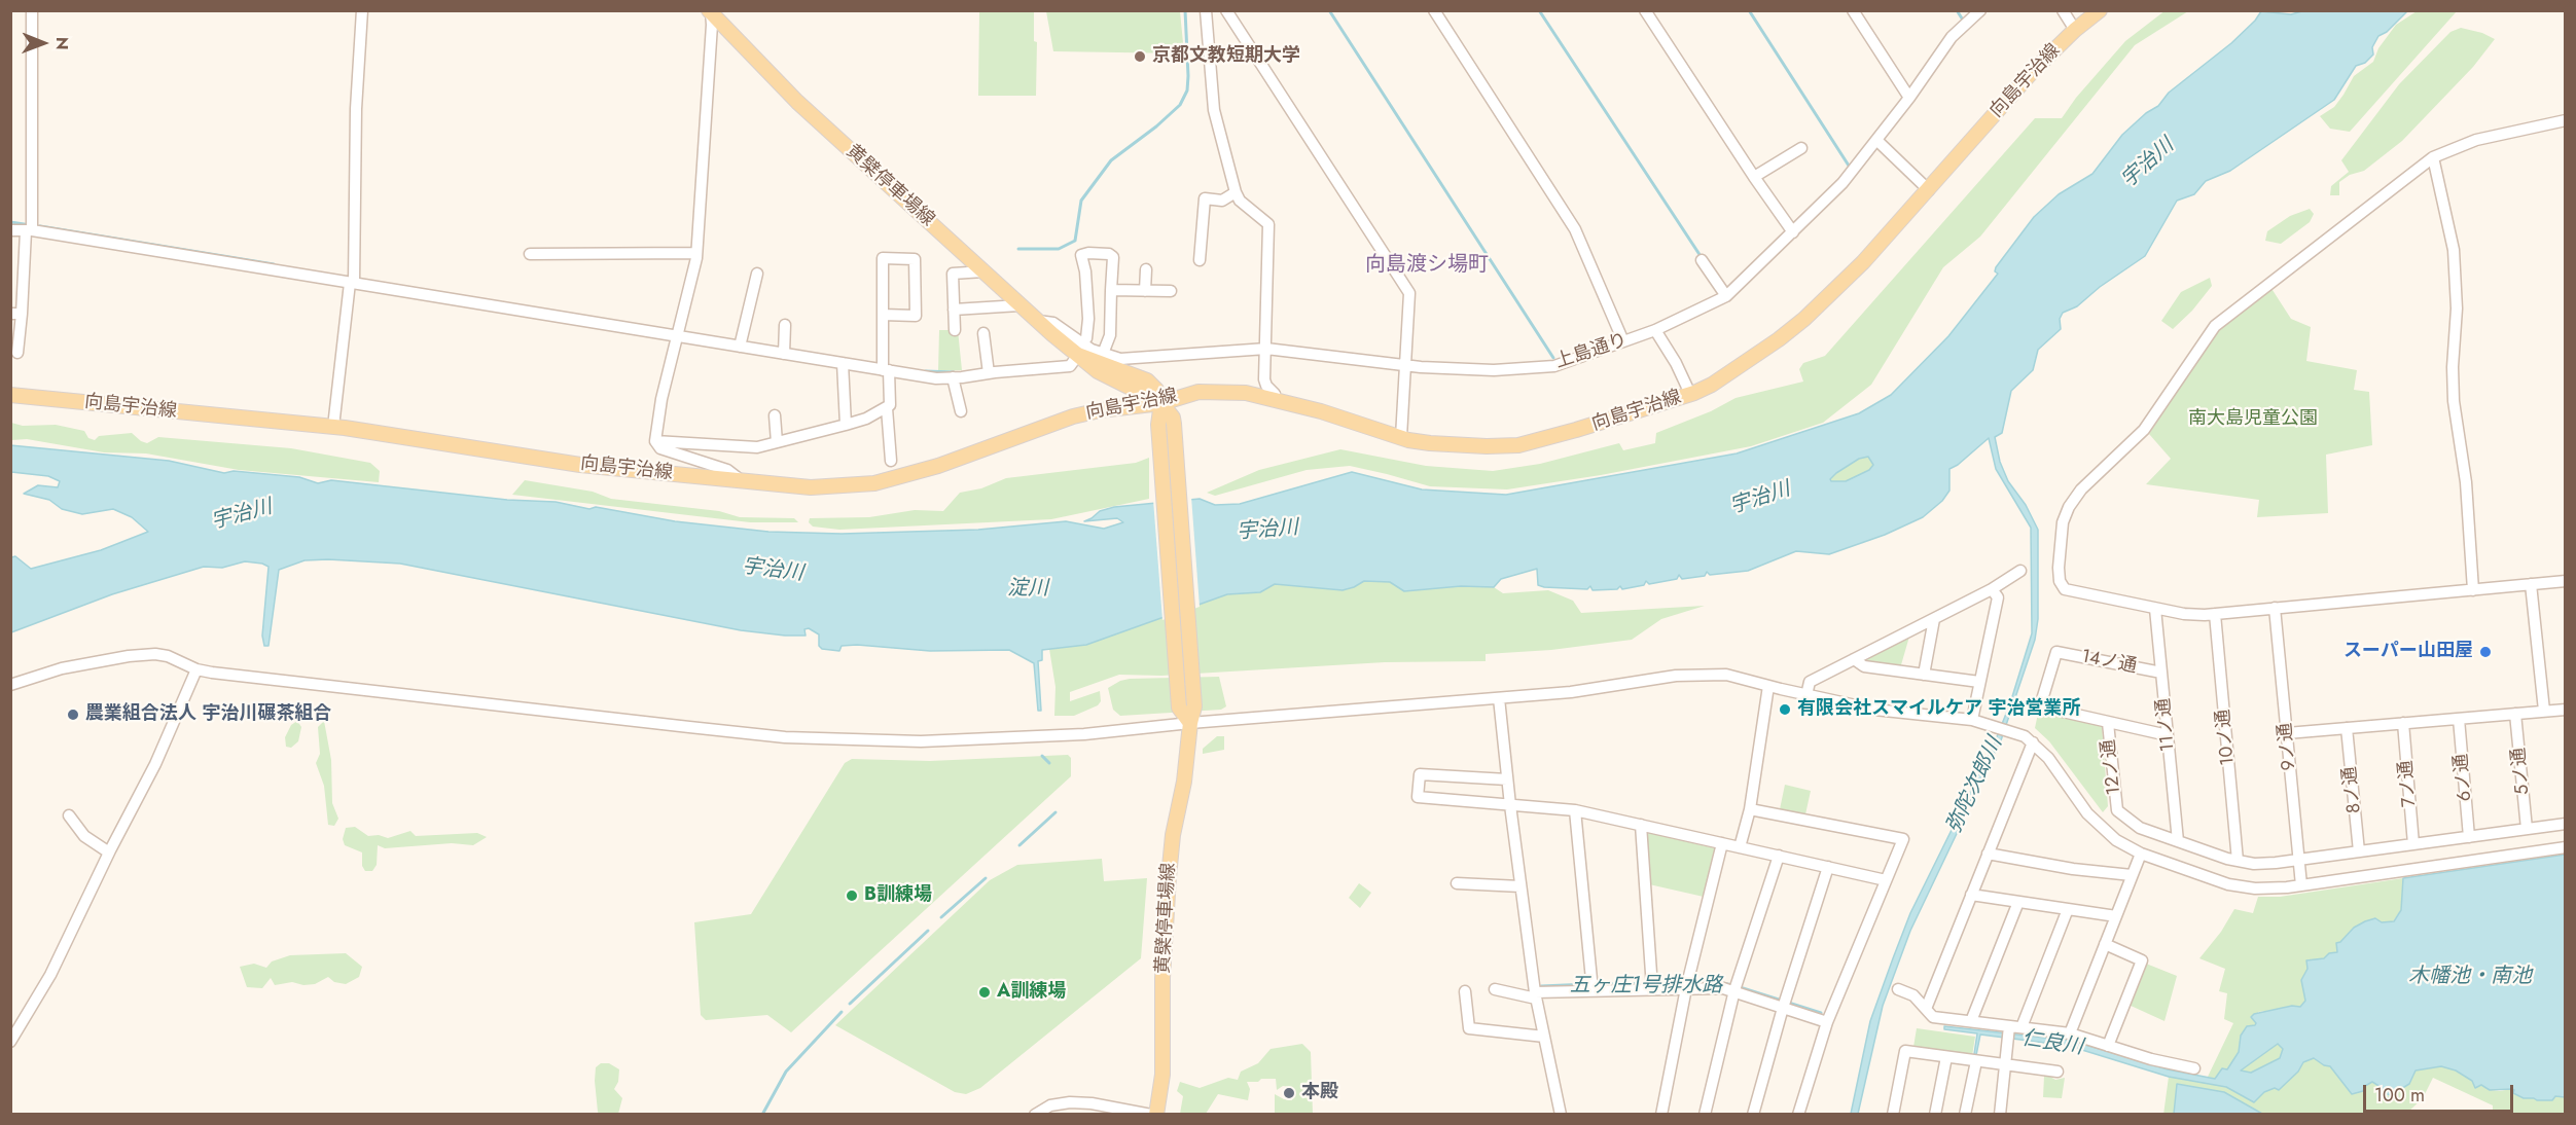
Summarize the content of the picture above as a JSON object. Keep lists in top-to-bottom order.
{
  "streets": {
    "main road": ["向島宇治線", "黄檗停車場線"],
    "street": [
      "上島通り",
      "14ノ通",
      "11ノ通",
      "10ノ通",
      "9ノ通",
      "12ノ通",
      "5ノ通",
      "6ノ通",
      "7ノ通",
      "8ノ通"
    ]
  },
  "crossings": [
    ["向島宇治線", "黄檗停車場線"],
    ["黄檗停車場線", "上島通り"],
    ["14ノ通", "11ノ通"],
    ["14ノ通", "12ノ通"],
    ["11ノ通", "12ノ通"]
  ],
  "districts": ["向島渡シ場町"],
  "water": [
    "宇治川",
    "淀川",
    "弥陀次郎川",
    "木幡池・南池",
    "五ヶ庄1号排水路",
    "仁良川"
  ],
  "parks": ["南大島児童公園"],
  "places": [
    "京都文教短期大学",
    "スーパー山田屋",
    "有限会社スマイルケア 宇治営業所",
    "農業組合法人 宇治川碾茶組合",
    "B訓練場",
    "A訓練場",
    "本殿"
  ],
  "scale_bar": "100 m",
  "north": "right"
}
